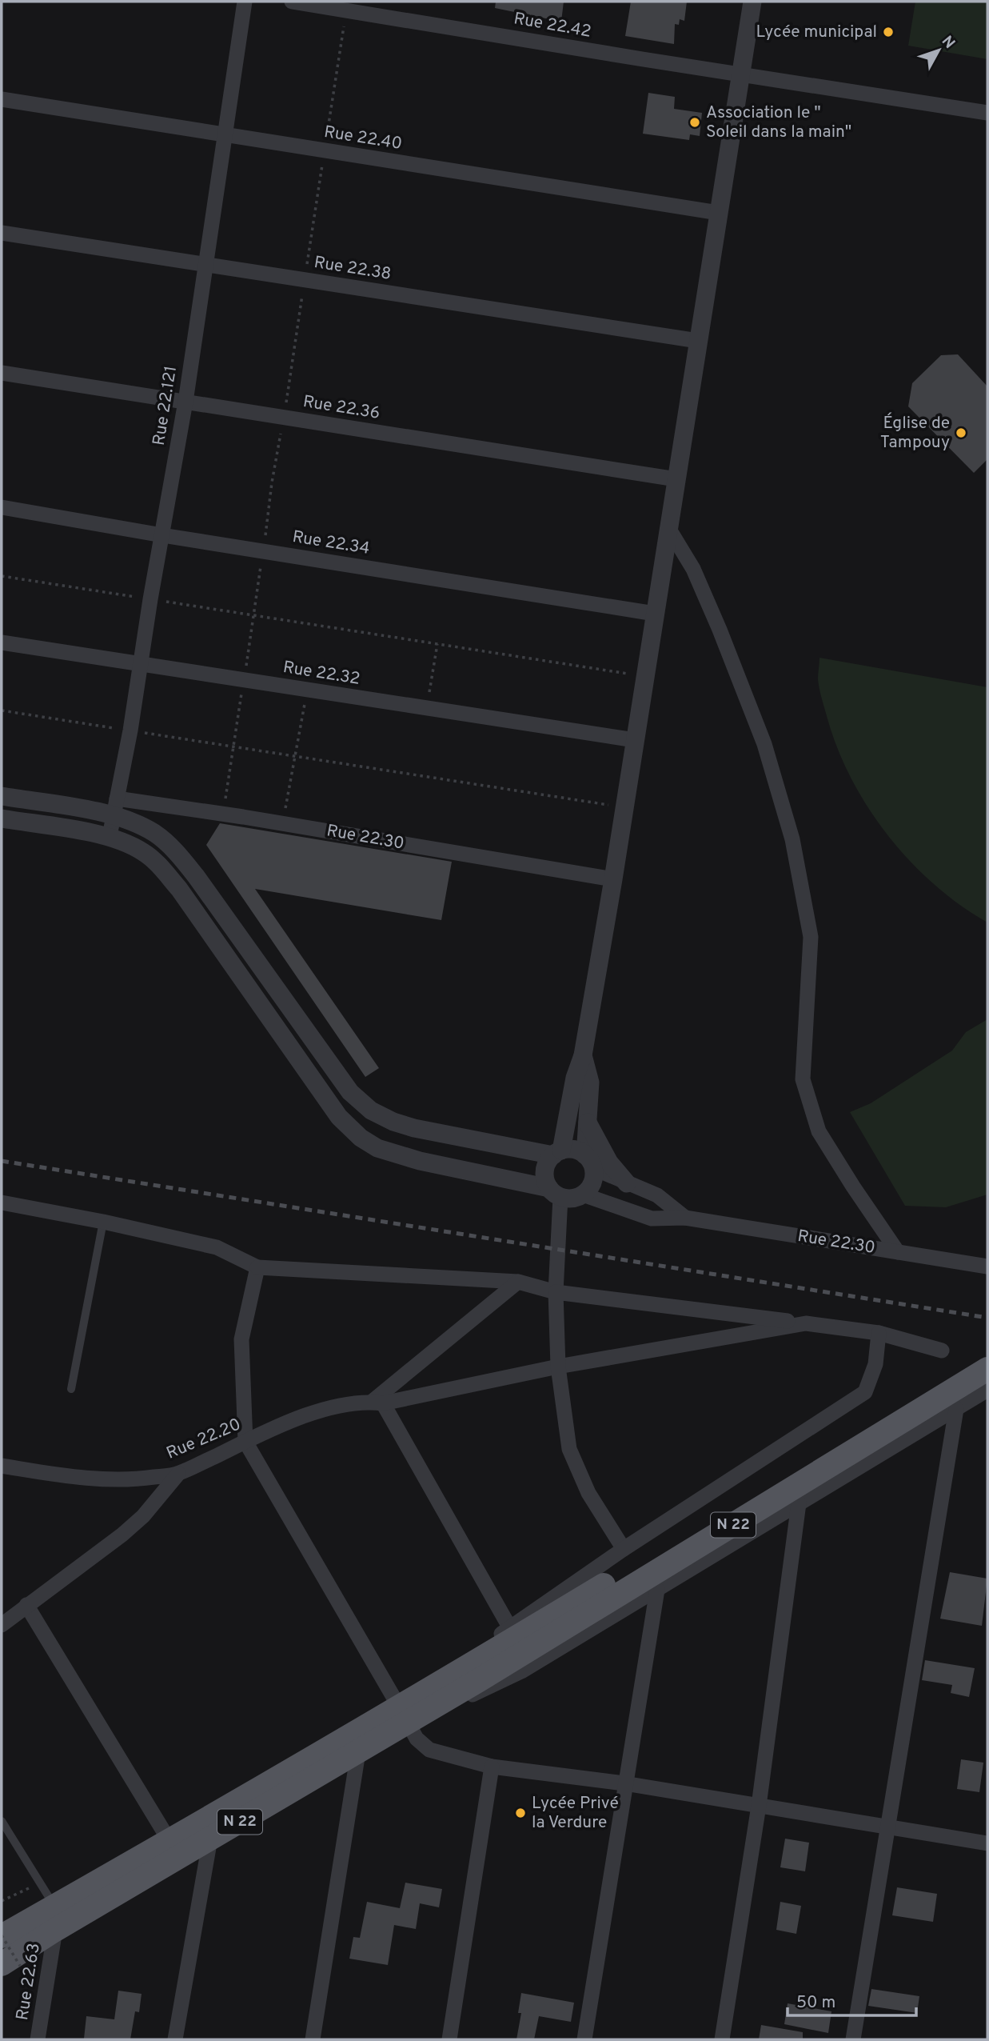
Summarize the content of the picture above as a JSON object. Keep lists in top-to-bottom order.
{
  "streets": {
    "main road": ["N 22"],
    "street": [
      "Rue 22.42",
      "Rue 22.40",
      "Rue 22.38",
      "Rue 22.121",
      "Rue 22.36",
      "Rue 22.34",
      "Rue 22.32",
      "Rue 22.30",
      "Rue 22.20",
      "Rue 22.63"
    ]
  },
  "crossings": [
    ["Rue 22.40", "Rue 22.121"],
    ["Rue 22.38", "Rue 22.121"],
    ["Rue 22.121", "Rue 22.36"],
    ["Rue 22.121", "Rue 22.34"],
    ["Rue 22.121", "Rue 22.32"],
    ["Rue 22.121", "Rue 22.30"],
    ["N 22", "Rue 22.63"]
  ],
  "places": [
    "Lycée municipal",
    "Association le \" Soleil dans la main\"",
    "Église de Tampouy",
    "Lycée Privé la Verdure"
  ],
  "scale_bar": "50 m",
  "north": "top right"
}
